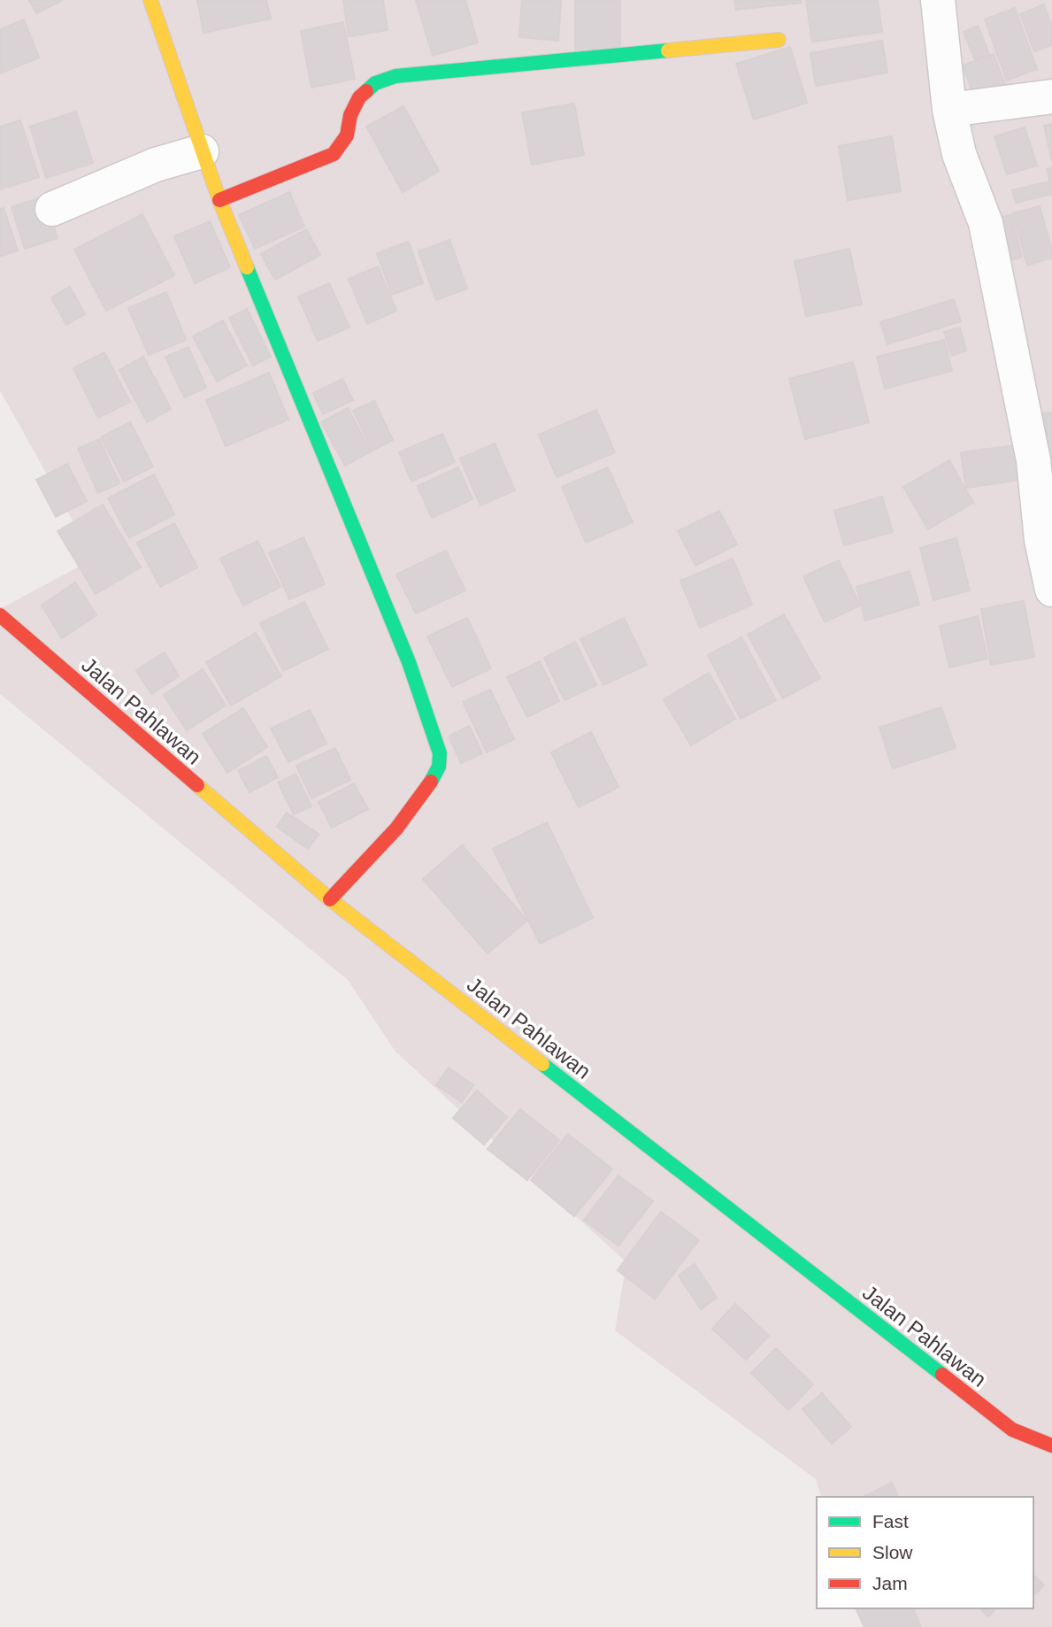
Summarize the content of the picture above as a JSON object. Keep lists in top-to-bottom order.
{
  "streets": {
    "street": ["Jalan Pahlawan"]
  },
  "legend": ["Fast", "Slow", "Jam"]
}
